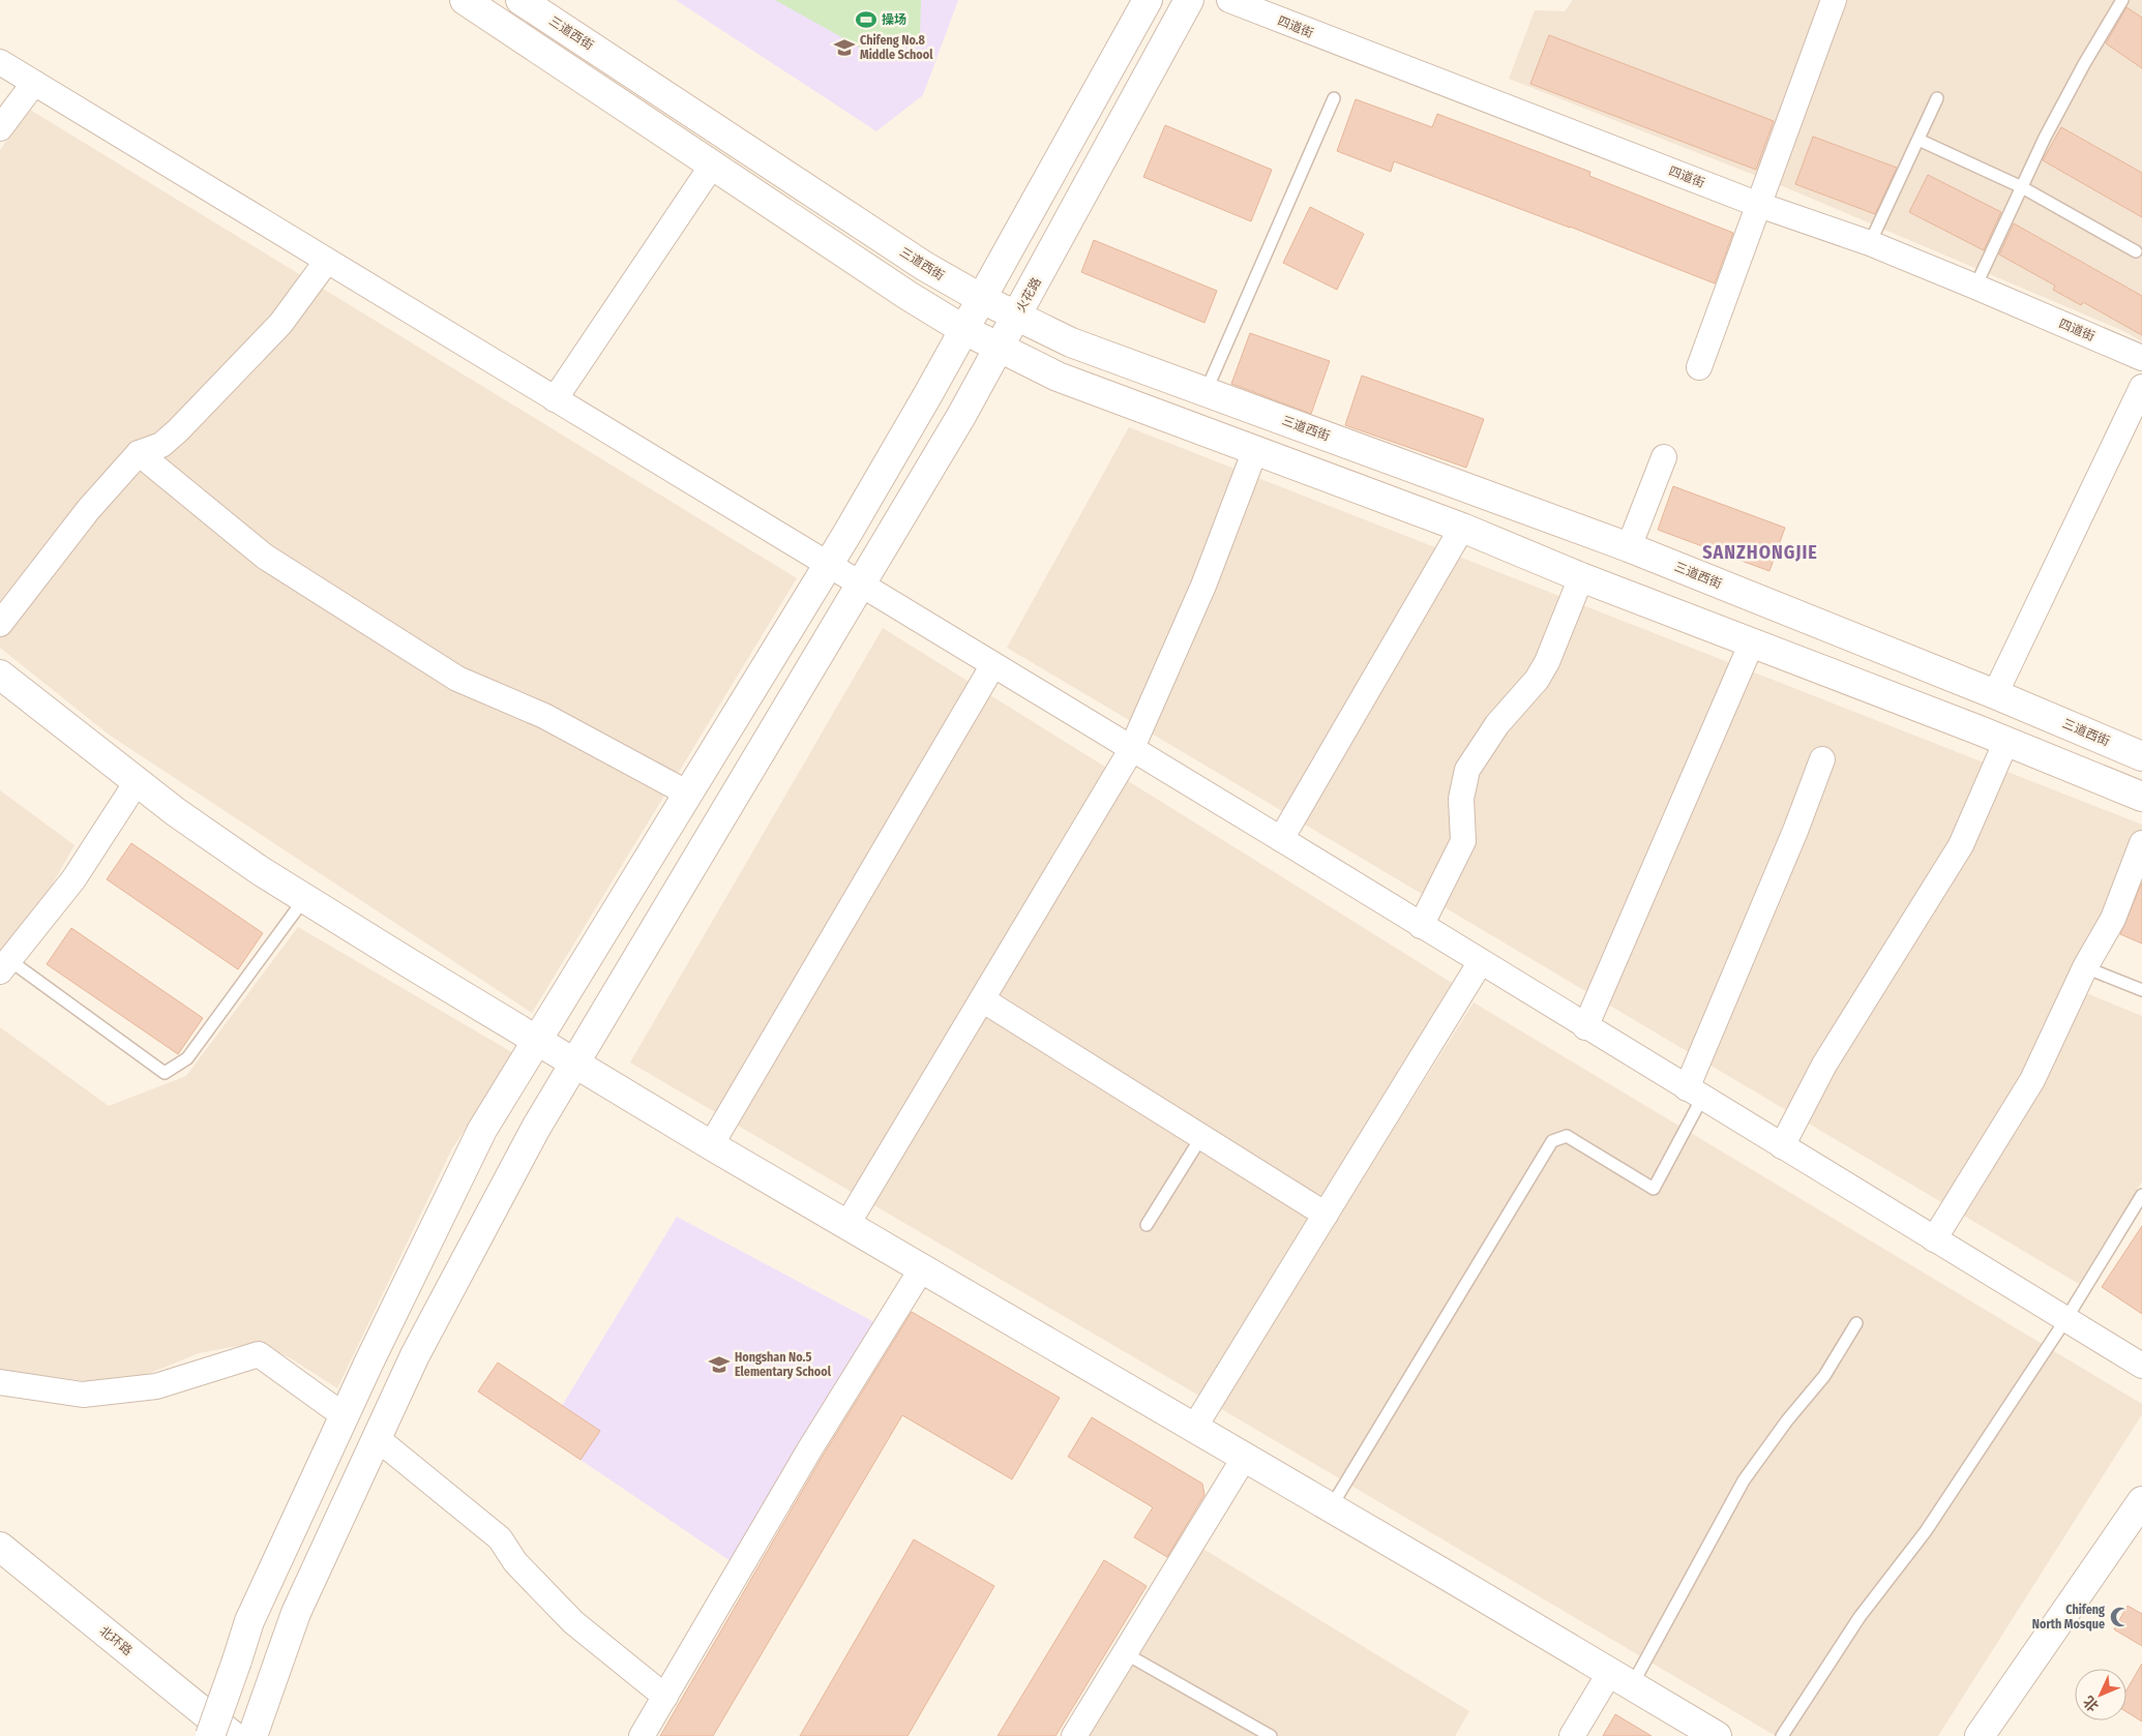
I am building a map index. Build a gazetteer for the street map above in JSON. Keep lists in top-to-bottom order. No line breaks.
{"streets":{"street":["四道街","三道西街","火花路","北环路"]},"crossings":[["三道西街","火花路"]],"districts":["SANZHONGJIE"],"places":{"sports":["操场"],"school or university":["Chifeng No.8 Middle School","Hongshan No.5 Elementary School"],"mosque":["Chifeng North Mosque"]},"north":"bottom left"}
